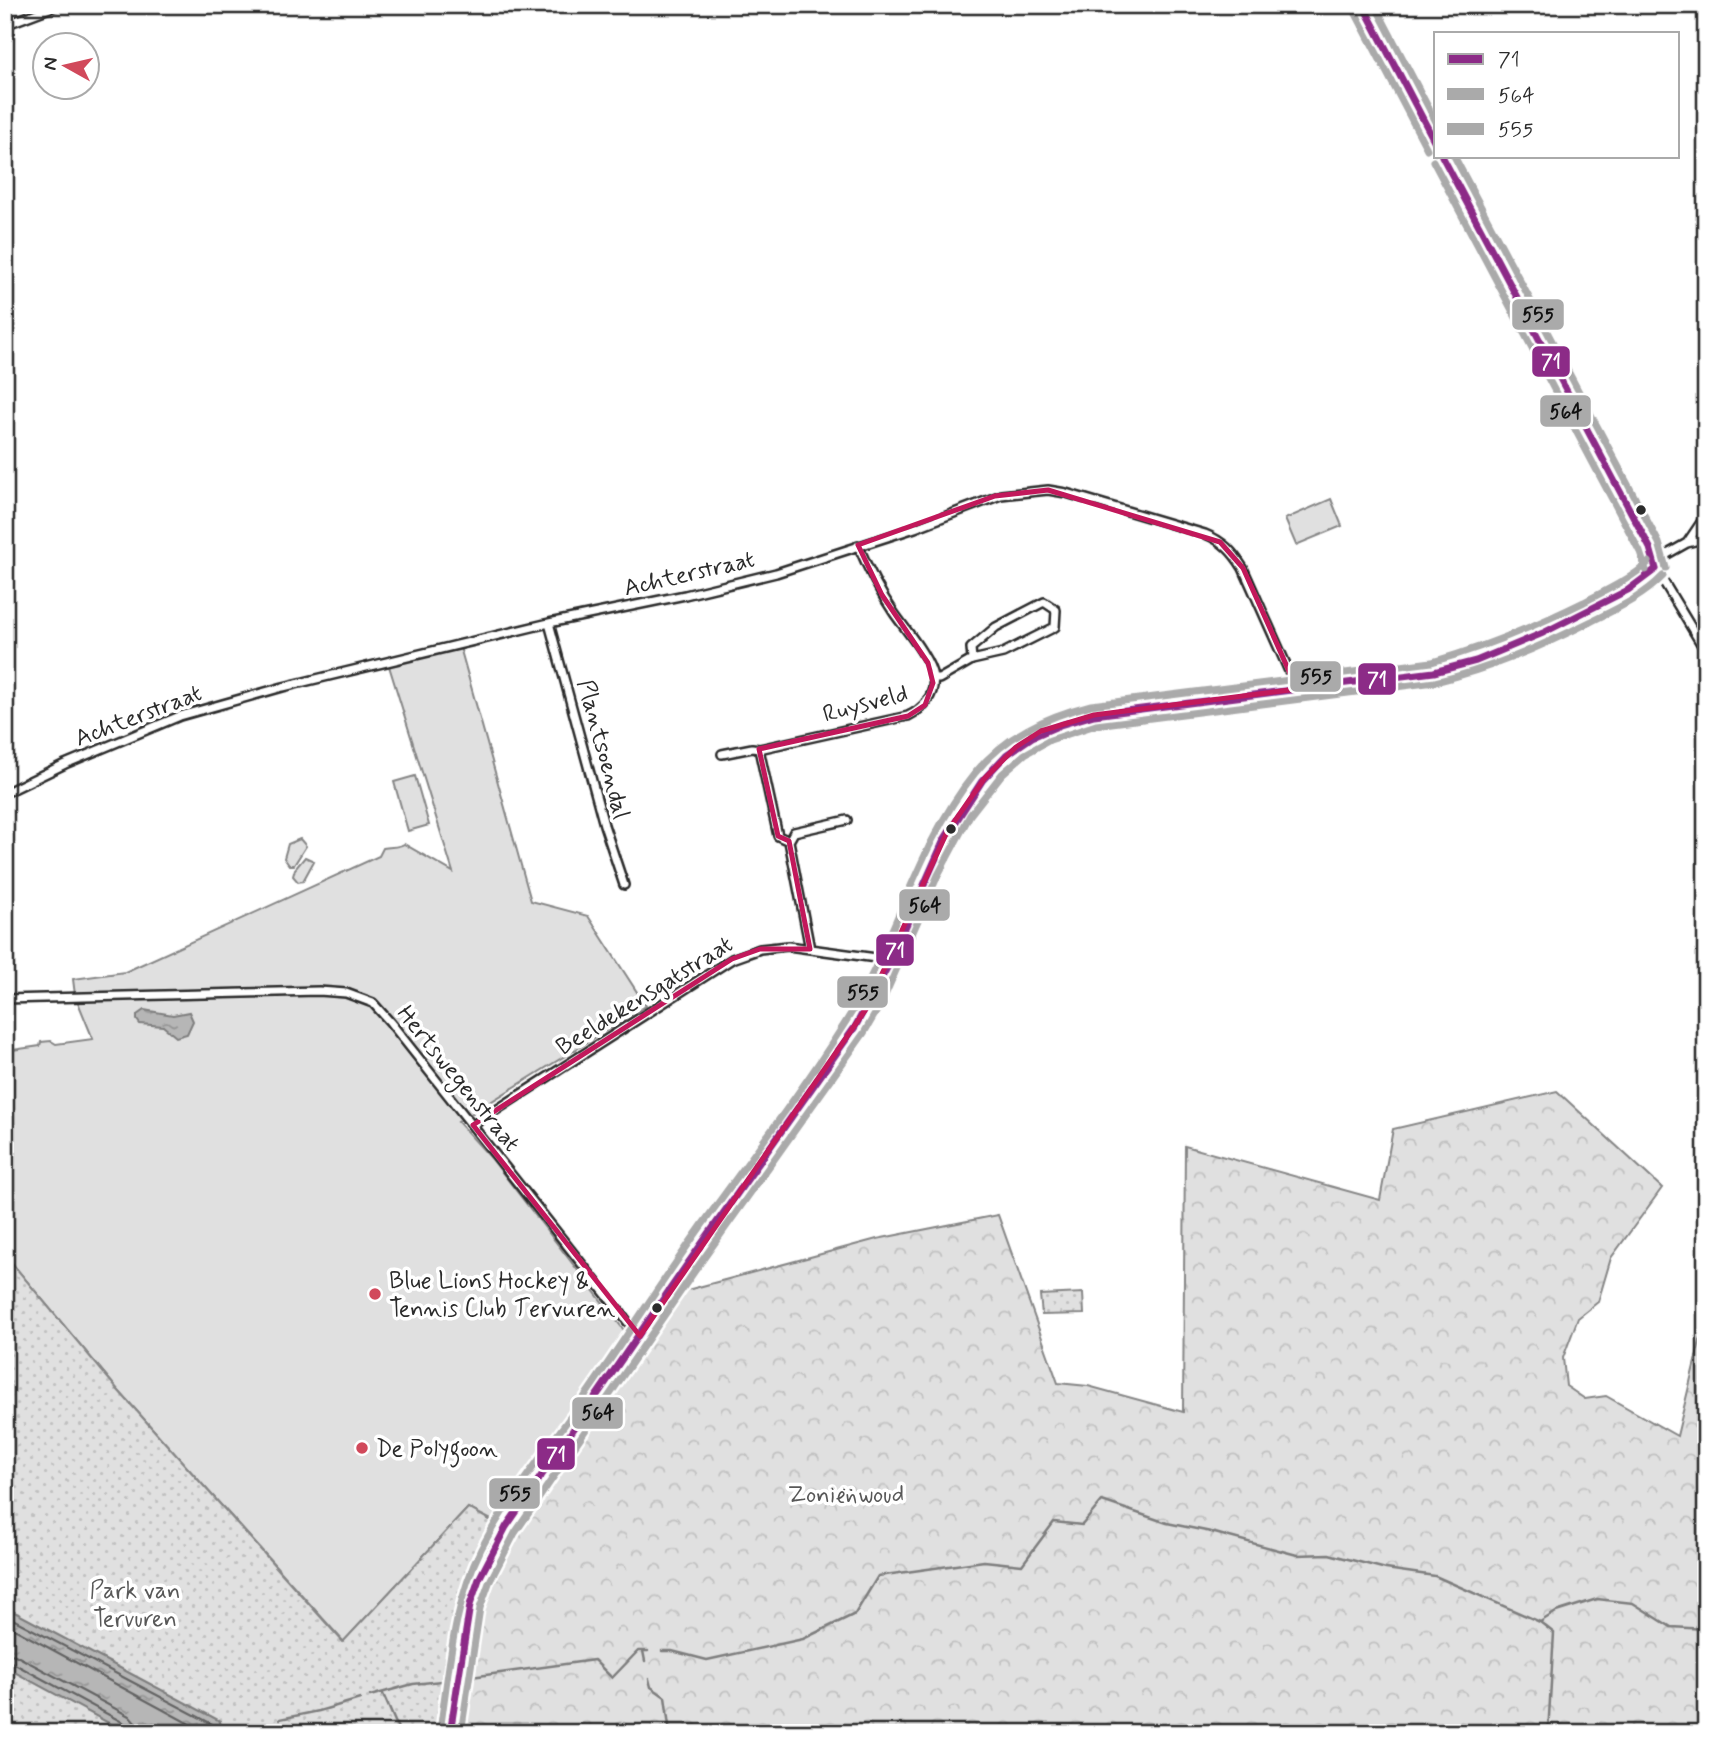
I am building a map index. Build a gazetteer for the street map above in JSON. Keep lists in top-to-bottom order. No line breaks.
{"streets":{"street":["Achterstraat","Ruysveld","Plantsoendal","Beeldekensgatstraat","Hertswegenstraat"]},"crossings":[["Achterstraat","Ruysveld"],["Achterstraat","Plantsoendal"],["Beeldekensgatstraat","Hertswegenstraat"]],"parks":["Zoniënwoud","Park van Tervuren"],"places":["Blue Lions Hockey & Tennis Club Tervuren","De Polygoon"],"lines":["transit line 71","transit line 555","transit line 564"],"legend":["71","564","555"],"north":"left"}
